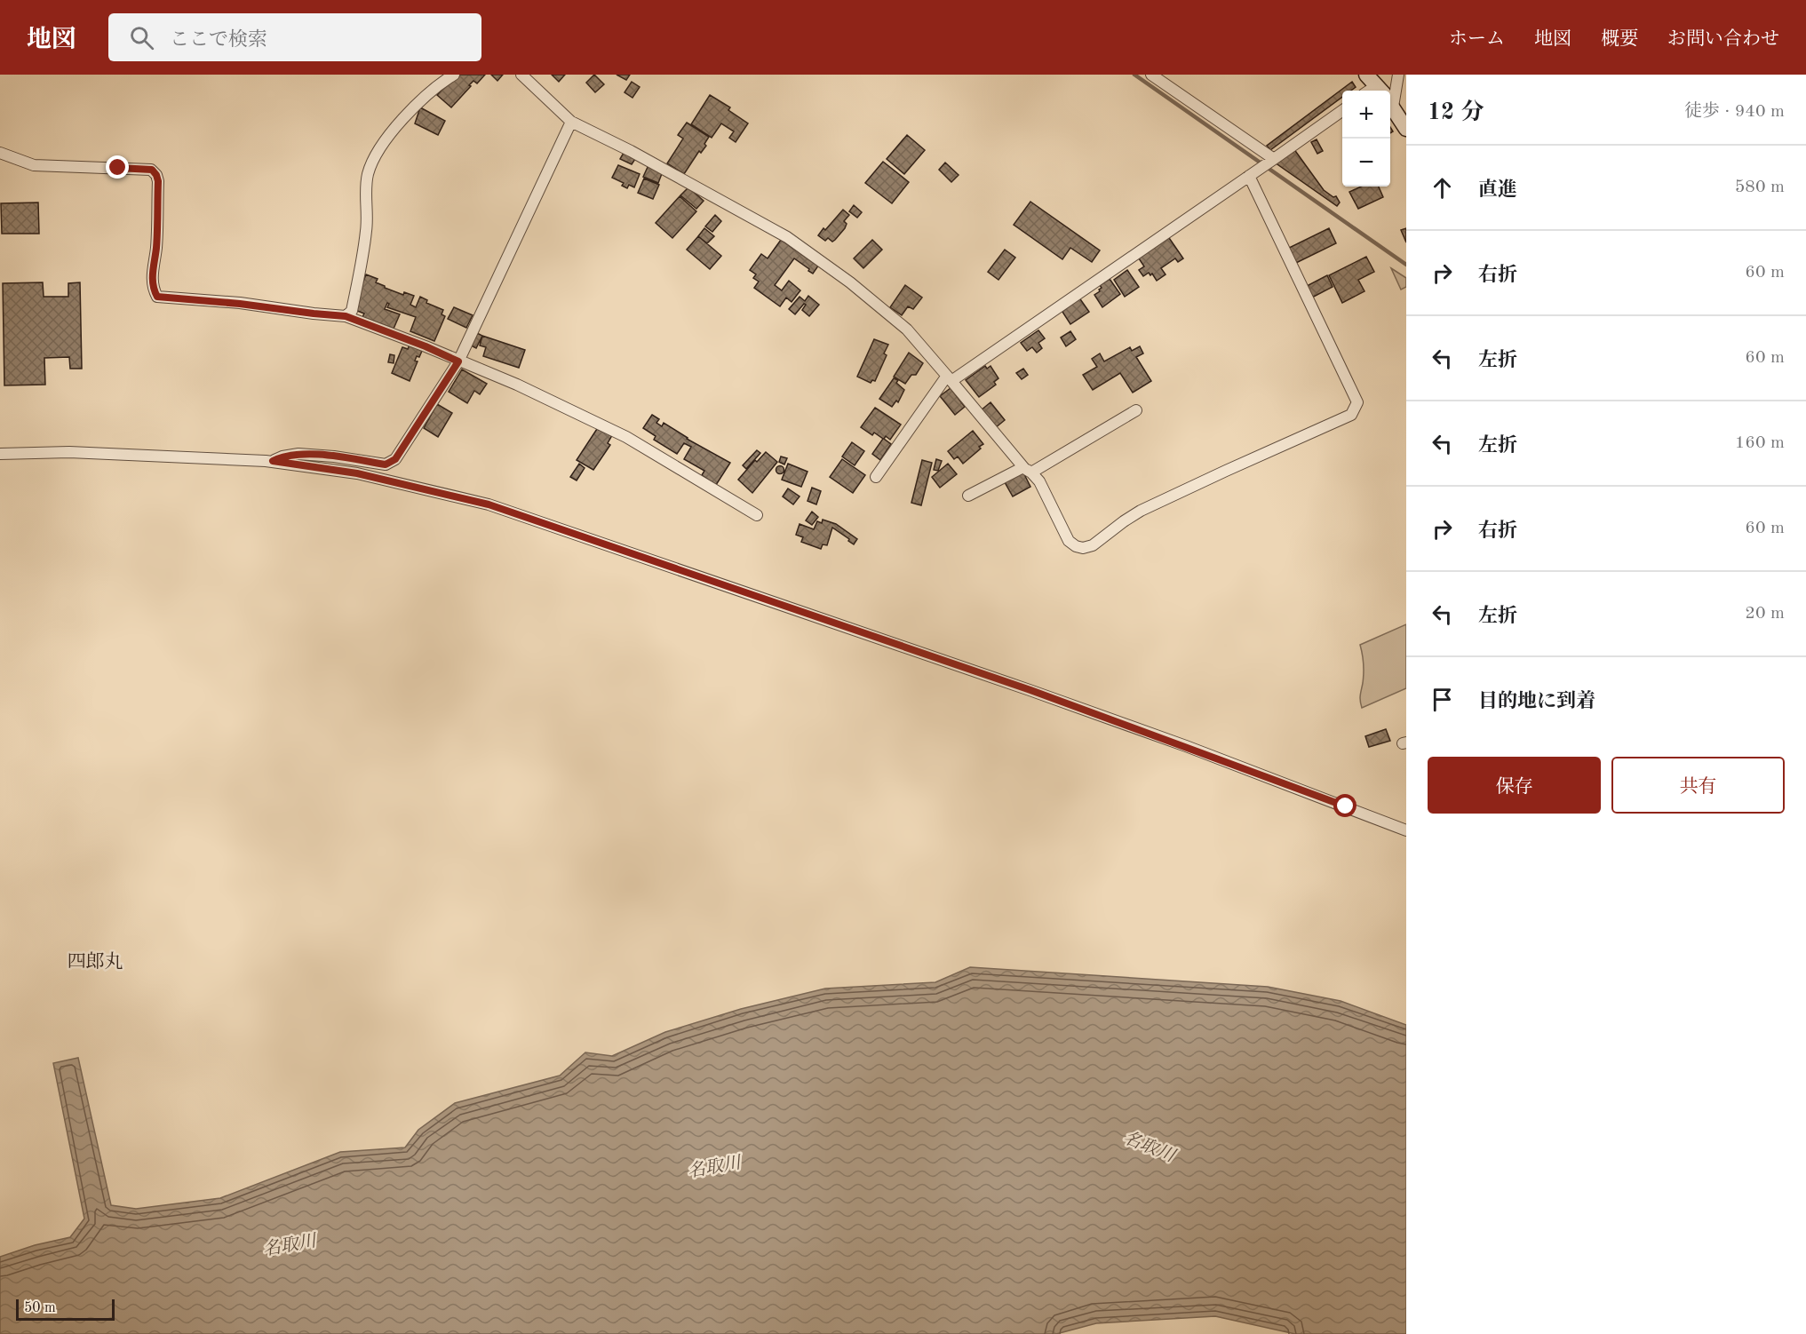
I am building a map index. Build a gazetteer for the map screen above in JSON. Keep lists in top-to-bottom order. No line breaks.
{"districts":["四郎丸"],"water":["名取川"],"scale_bar":"50 m","page":{"header":"地図","search":"ここで検索","nav":["ホーム","地図","概要","お問い合わせ"],"heading":["12 分","徒歩 · 940 m"],"map_buttons":["+","−"],"list":[["直進","580 m"],["右折","60 m"],["左折","60 m"],["左折","160 m"],["右折","60 m"],["左折","20 m"],"目的地に到着"],"buttons":["保存","共有"],"scale":"50 m"}}
